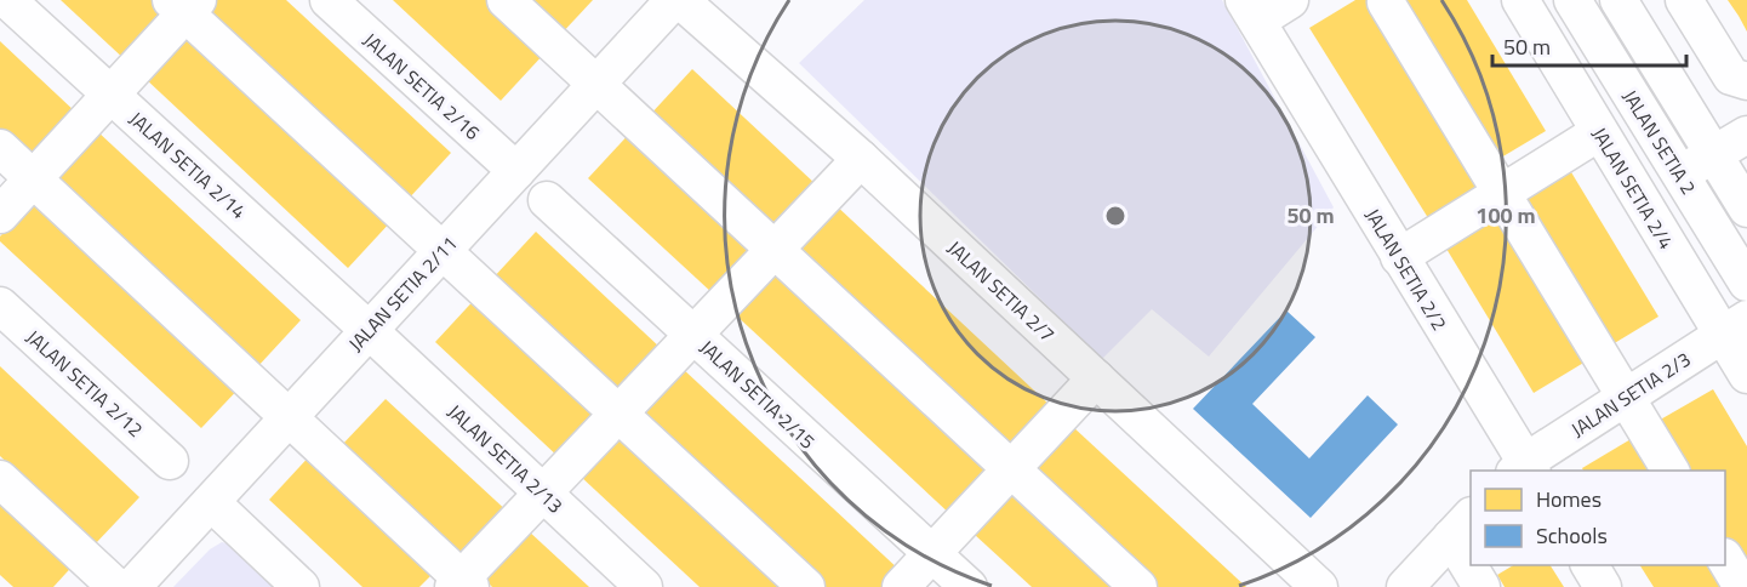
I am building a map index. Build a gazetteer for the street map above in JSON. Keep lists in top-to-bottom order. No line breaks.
{"streets":{"street":["JALAN SETIA 2/16","JALAN SETIA 2","JALAN SETIA 2/14","JALAN SETIA 2/4","JALAN SETIA 2/2","JALAN SETIA 2/7","JALAN SETIA 2/11","JALAN SETIA 2/12","JALAN SETIA 2/15","JALAN SETIA 2/3","JALAN SETIA 2/13"]},"crossings":[["JALAN SETIA 2/16","JALAN SETIA 2/11"],["JALAN SETIA 2/14","JALAN SETIA 2/11"],["JALAN SETIA 2/14","JALAN SETIA 2/13"],["JALAN SETIA 2/4","JALAN SETIA 2/3"],["JALAN SETIA 2/2","JALAN SETIA 2/3"],["JALAN SETIA 2/11","JALAN SETIA 2/13"]],"legend":["Homes","Schools"],"scale_bar":"50 m","rings":["50 m","100 m"]}
